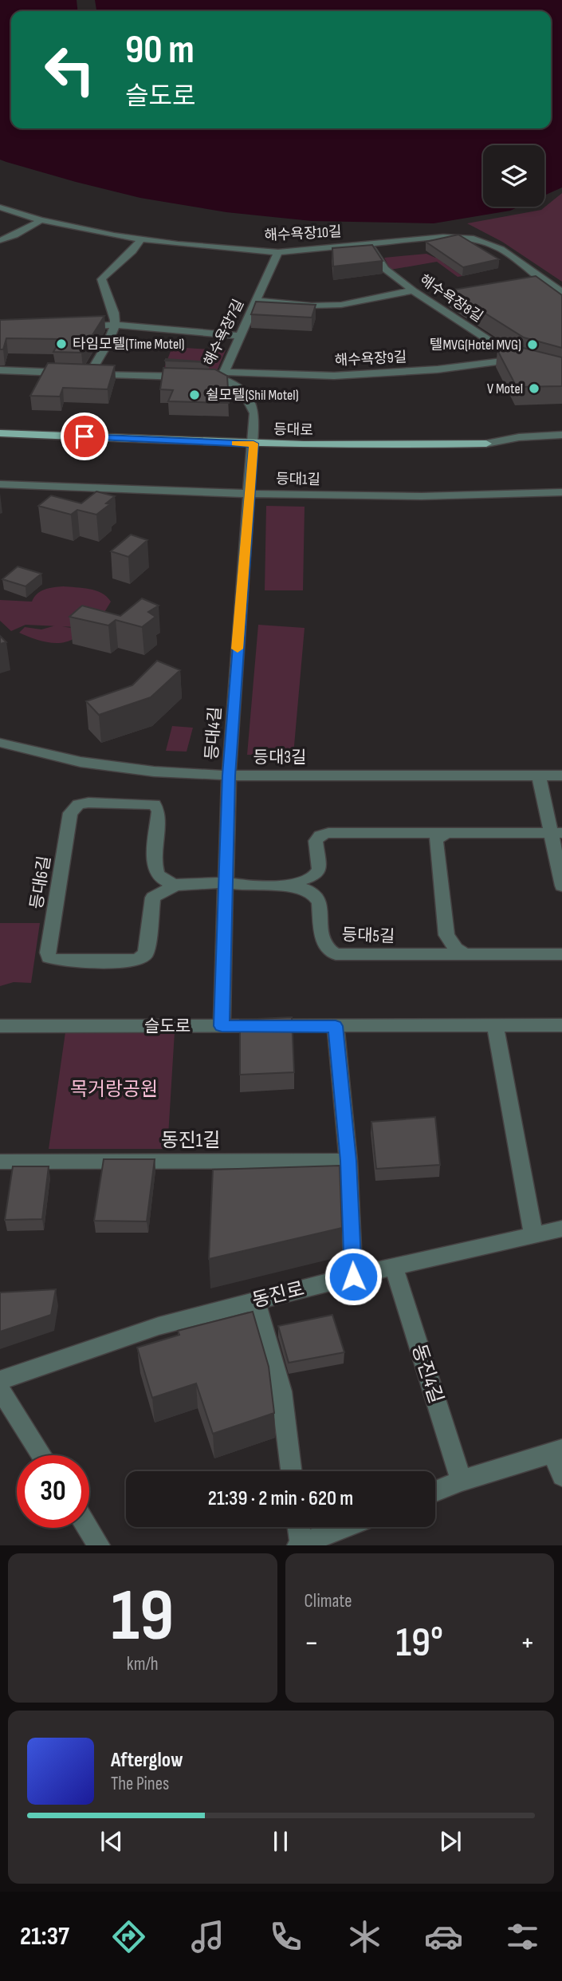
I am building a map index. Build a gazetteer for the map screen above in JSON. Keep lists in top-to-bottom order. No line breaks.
{"streets":{"main road":["등대로"],"street":["해수욕장10길","해수욕장8길","해수욕장7길","해수욕장9길","등대1길","등대4길","등대3길","등대6길","등대5길","슬도로","동진1길","동진로","동진4길"]},"crossings":[["해수욕장10길","해수욕장8길"],["해수욕장10길","해수욕장7길"],["해수욕장8길","해수욕장9길"],["해수욕장7길","해수욕장9길"],["해수욕장7길","등대로"],["해수욕장7길","등대4길"],["등대로","등대4길"],["등대1길","등대4길"],["등대4길","등대3길"],["등대4길","등대6길"],["등대4길","등대5길"],["등대4길","슬도로"],["등대6길","등대5길"],["동진로","동진4길"]],"parks":["목거랑공원"],"places":["타임모텔(Time Motel)","텔MVG(Hotel MVG)","V Motel","쉴모텔(Shil Motel)"],"page":{"turn":["90 m","슬도로"],"limit":"30","trip":"21:39 · 2 min · 620 m","tile":[["19","km/h"],"Climate"],"heat":["−","19°","+"],"song":["Afterglow","The Pines"],"tabs":"21:37"}}
